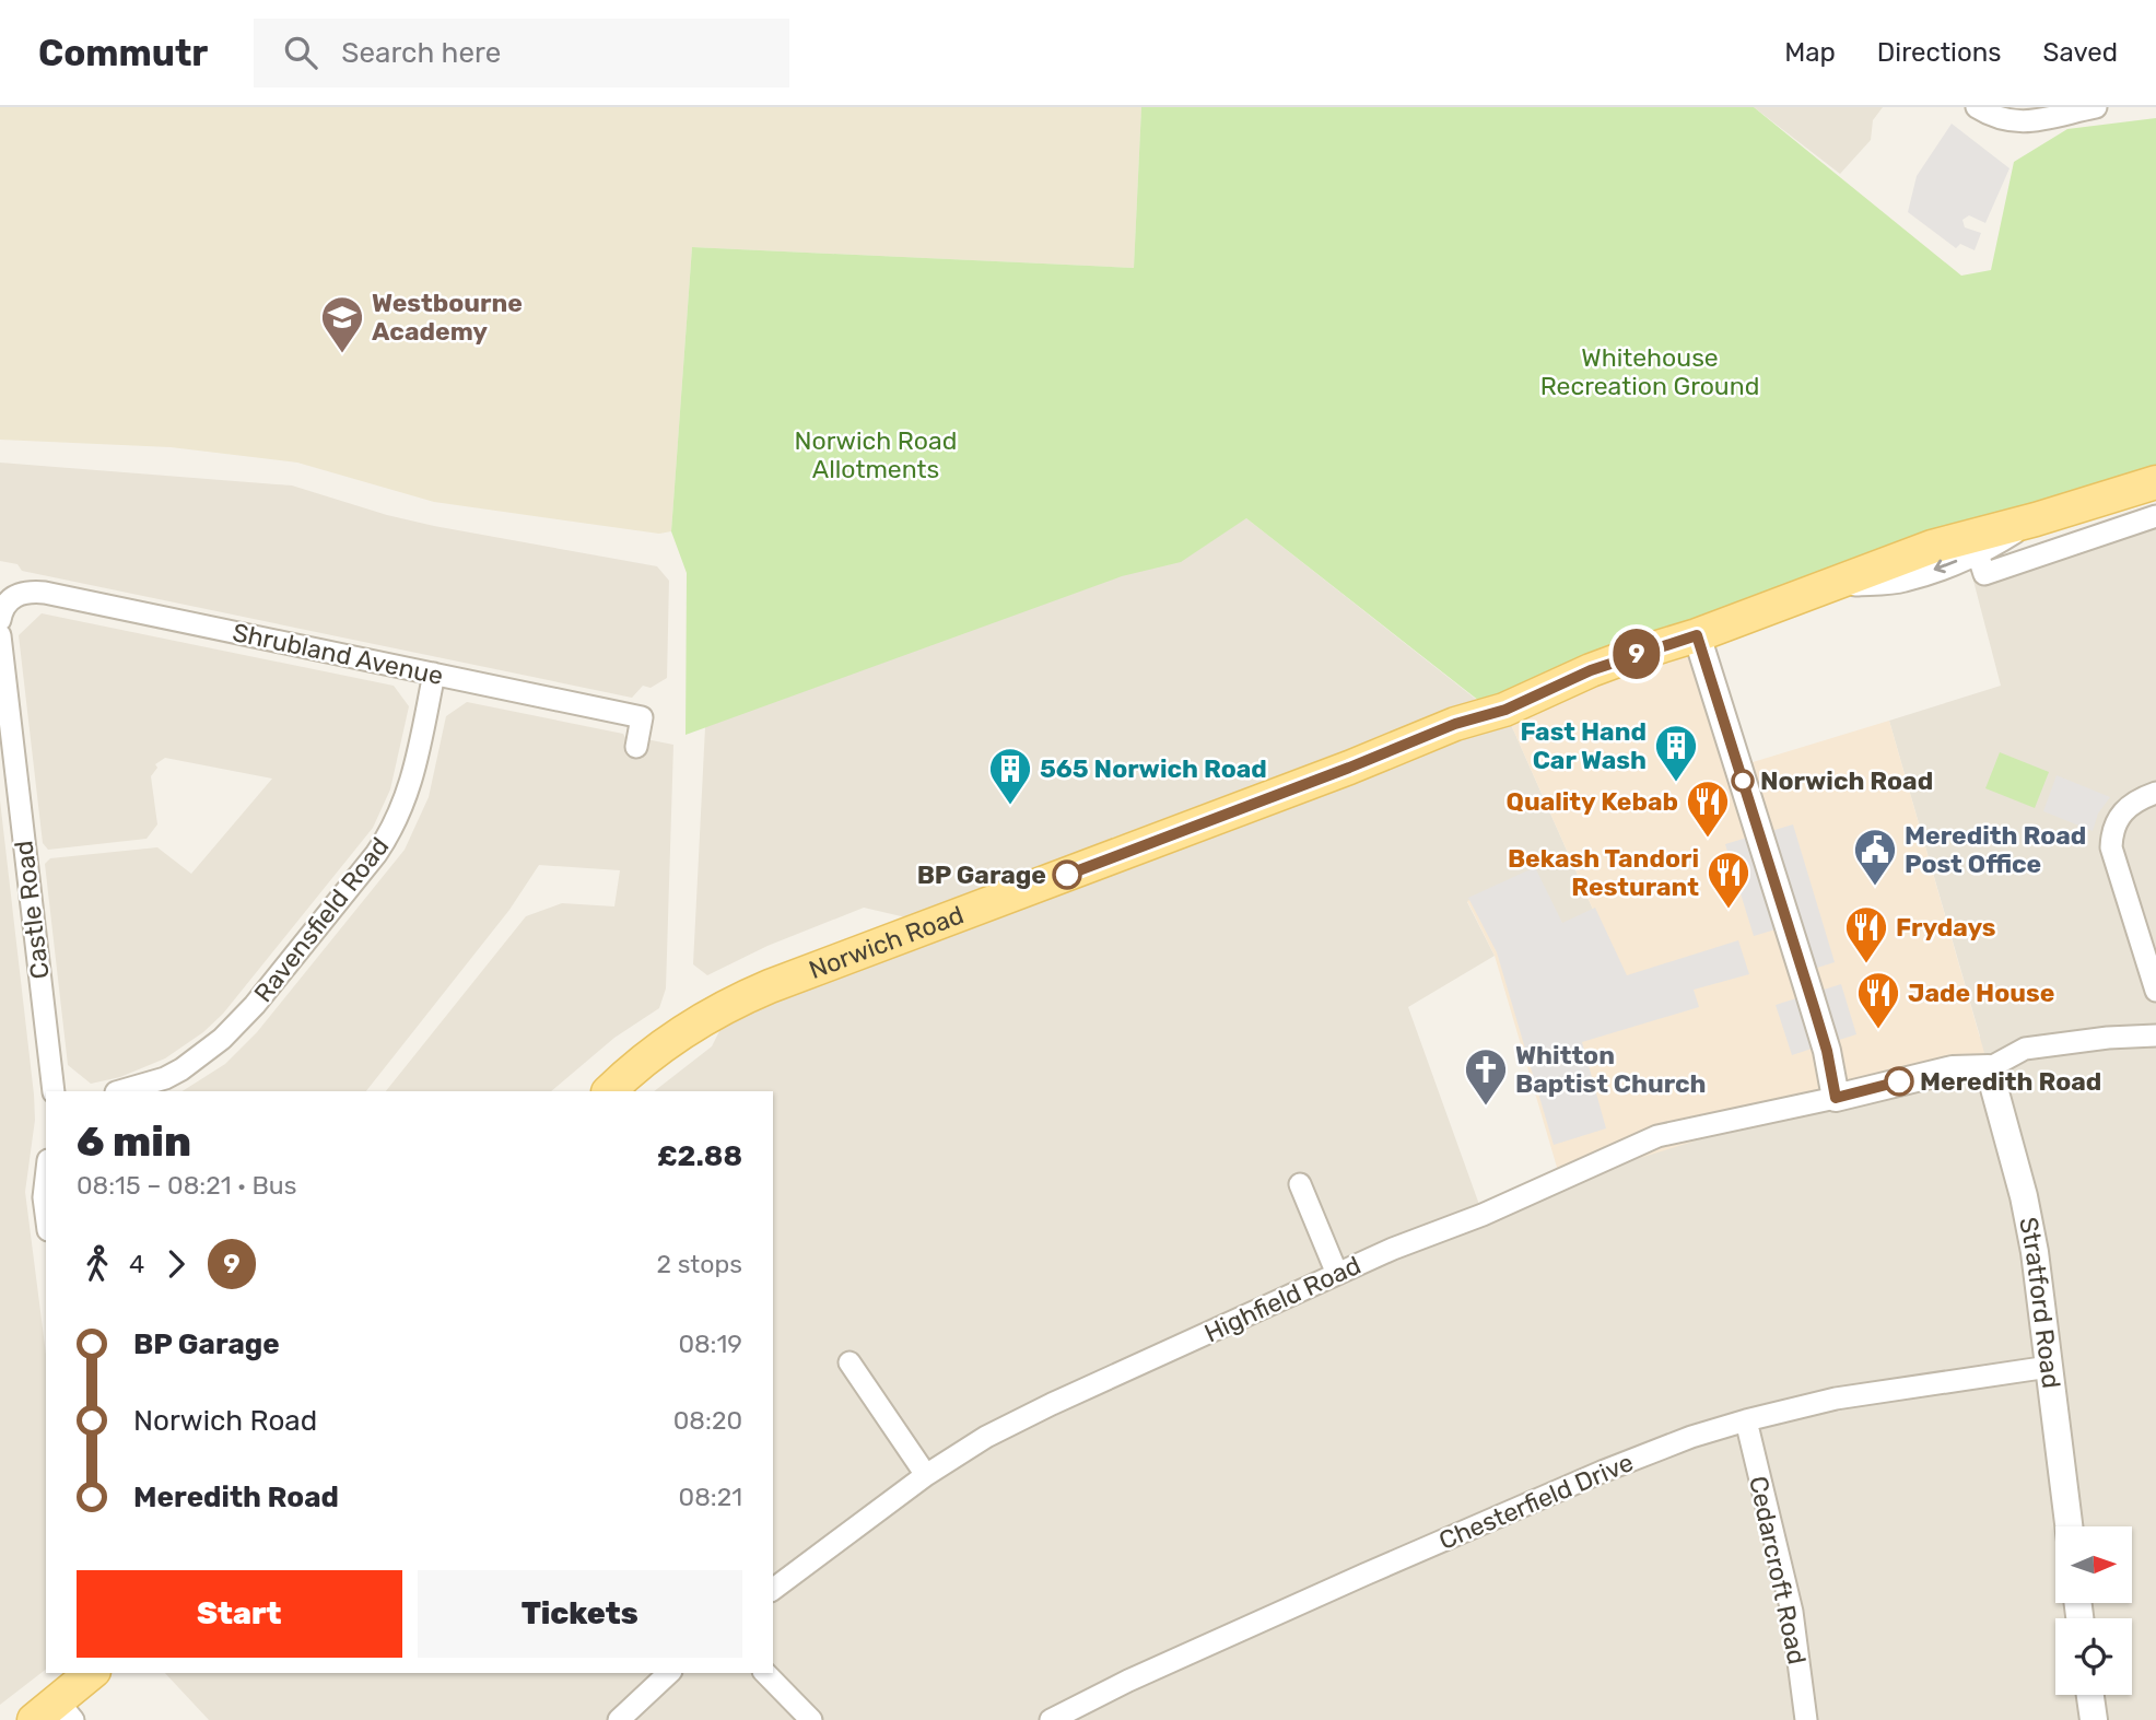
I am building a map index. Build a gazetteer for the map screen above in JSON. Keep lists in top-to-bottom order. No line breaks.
{"streets":{"main road":["Norwich Road"],"street":["Shrubland Avenue","Castle Road","Ravensfield Road","Highfield Road","Stratford Road","Chesterfield Drive","Cedarcroft Road"]},"crossings":[["Shrubland Avenue","Ravensfield Road"],["Stratford Road","Chesterfield Drive"],["Chesterfield Drive","Cedarcroft Road"]],"parks":["Whitehouse Recreation Ground","Norwich Road Allotments"],"places":{"school or university":["Westbourne Academy"],"other":["Norwich Road","BP Garage","Meredith Road"],"building":["Fast Hand Car Wash","565 Norwich Road"],"restaurant":["Quality Kebab","Bekash Tandori Resturant","Frydays","Jade House"],"public building":["Meredith Road Post Office"],"church":["Whitton Baptist Church"]},"lines":["bus line 9"],"north":"right","page":{"header":"Commutr","search":"Search here","nav":["Map","Directions","Saved"],"on_map":"9","heading":["6 min","08:15 – 08:21 · Bus","£2.88"],"legs":["4","9","2 stops"],"list":[{"name":"BP Garage","value":"08:19"},{"name":"Norwich Road","value":"08:20"},{"name":"Meredith Road","value":"08:21"}],"buttons":["Start","Tickets"]}}
